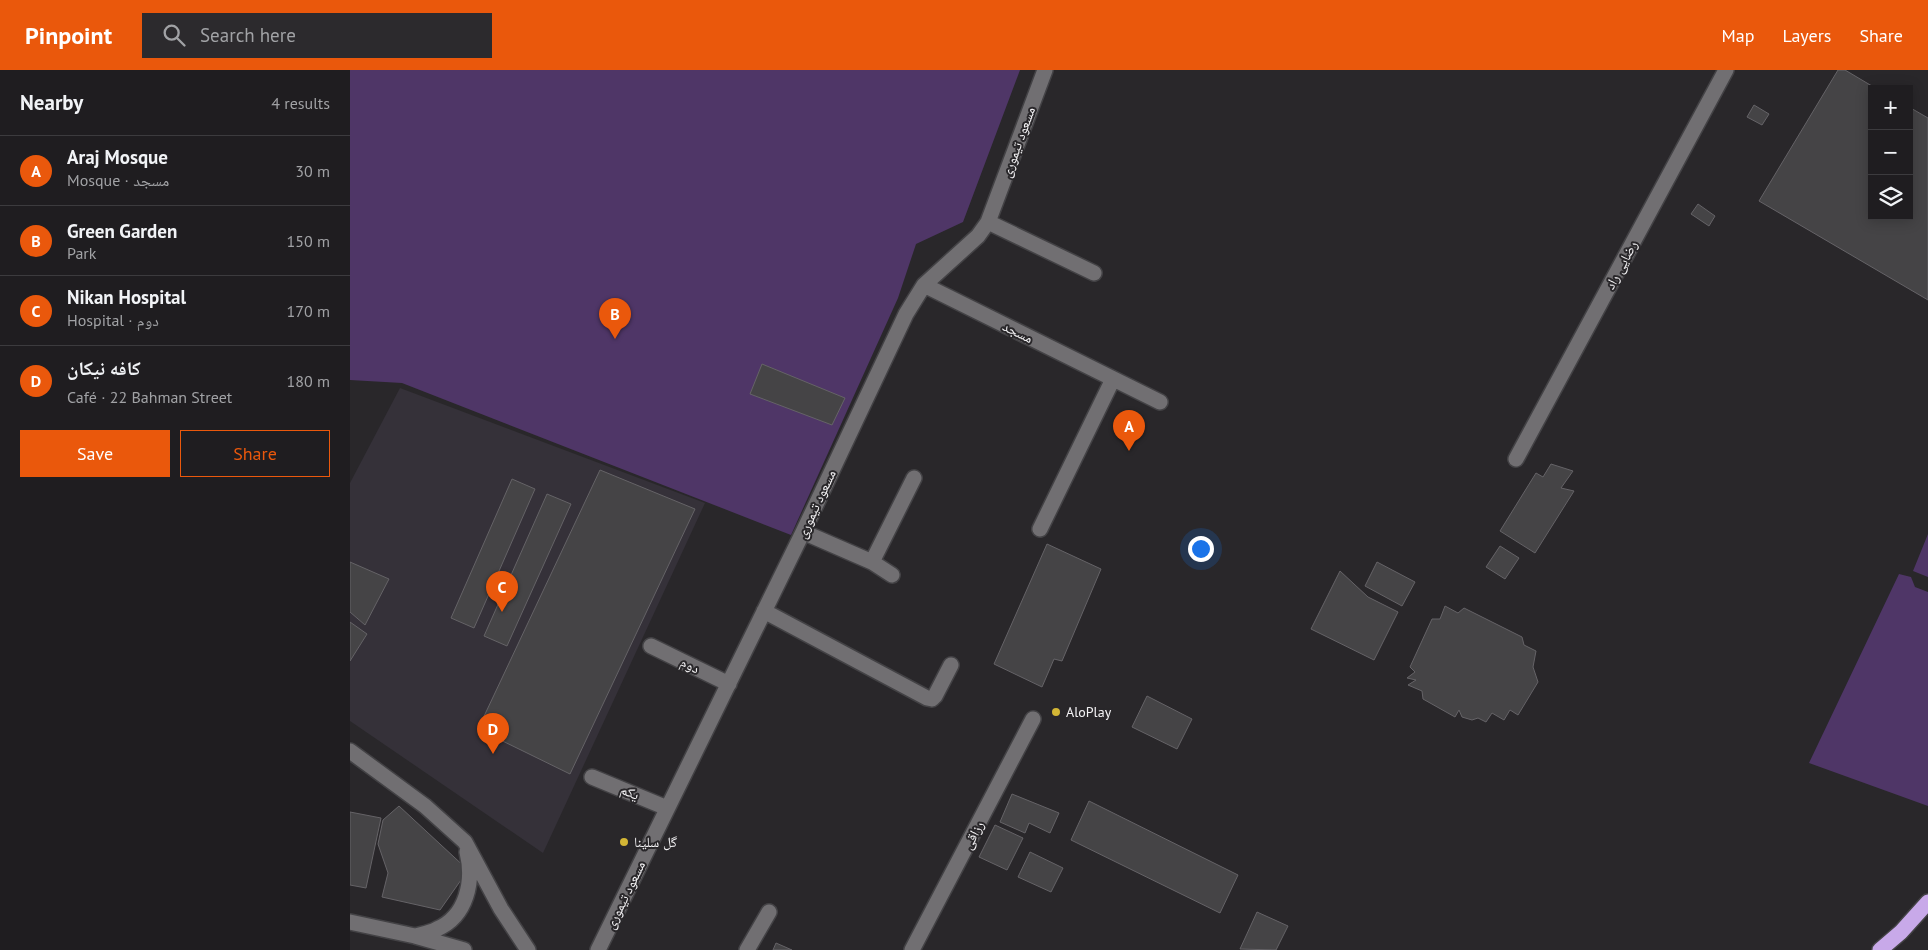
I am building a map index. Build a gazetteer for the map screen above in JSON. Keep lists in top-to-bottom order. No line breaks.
{"streets":{"street":["مسعود تیموری","رضایی راد","مسجد","دوم","یکم","رزاقی"]},"crossings":[["مسعود تیموری","مسجد"],["مسعود تیموری","دوم"],["مسعود تیموری","یکم"]],"places":["AloPlay","گل سلینا"],"page":{"header":"Pinpoint","search":"Search here","nav":["Map","Layers","Share"],"heading":["Nearby","4 results"],"map_buttons":["+","−"],"list":[{"mark":"A","name":"Araj Mosque","note":"Mosque · مسجد","value":"30 m"},{"mark":"B","name":"Green Garden","note":"Park","value":"150 m"},{"mark":"C","name":"Nikan Hospital","note":"Hospital · دوم","value":"170 m"},{"mark":"D","name":"کافه نیکان","note":"Café · 22 Bahman Street","value":"180 m"}],"pins":["B","A","C","D"],"buttons":["Save","Share"]}}
